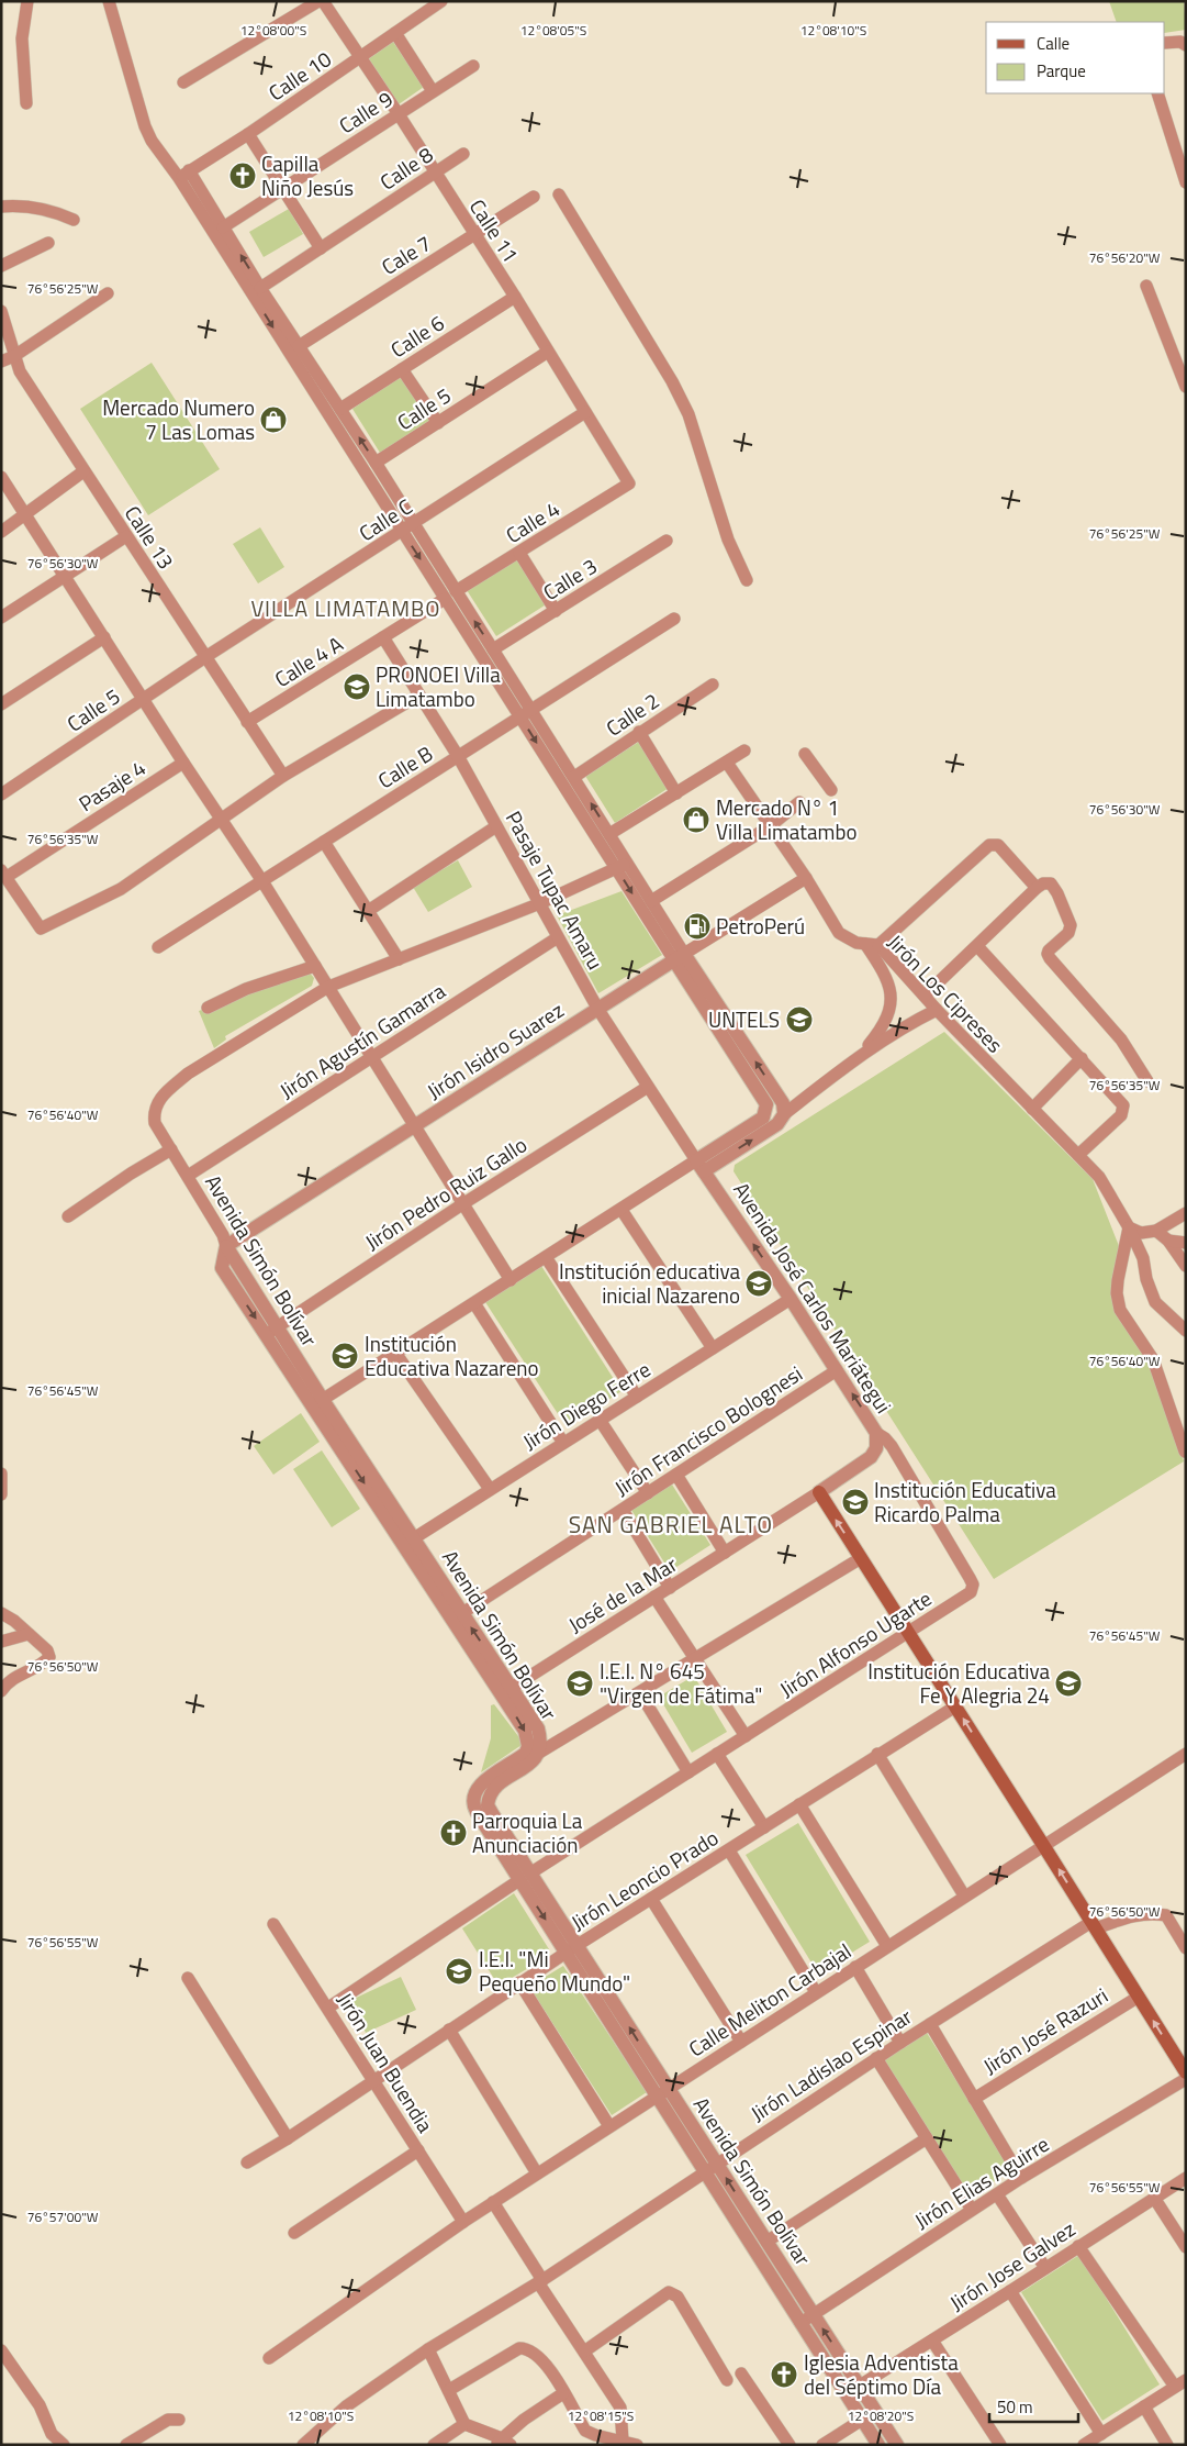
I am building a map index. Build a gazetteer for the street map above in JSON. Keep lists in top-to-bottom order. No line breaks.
{"streets":{"street":["Calle 10","Calle 9","Calle 8","Calle 11","Cale 7","Calle 6","Calle 5","Calle C","Calle 4","Calle 13","Calle 3","Calle 4 A","Calle 2","Calle B","Pasaje 4","Pasaje Tupac Amaru","Jirón Los Cipreses","Jirón Agustín Gamarra","Jirón Isidro Suarez","Jirón Pedro Ruiz Gallo","Avenida Simón Bolívar","Avenida José Carlos Mariátegui","Jirón Diego Ferre","Jirón Francisco Bolognesi","José de la Mar","Jirón Alfonso Ugarte","Jirón Leoncio Prado","Calle Meliton Carbajal","Jirón José Razuri","Jirón Juan Buendia","Jirón Ladislao Espinar","Jirón Elias Aguirre","Jirón Jose Galvez"]},"crossings":[["Calle 10","Calle 11"],["Calle 9","Calle 11"],["Calle 8","Calle 11"],["Calle 11","Cale 7"],["Calle 11","Calle 6"],["Calle 11","Calle 5"],["Calle 11","Calle C"],["Calle 11","Calle 4"],["Calle 5","Calle C"],["Calle 5","Calle 13"],["Calle C","Calle 13"],["Calle 4","Calle 4 A"],["Calle 13","Calle 4 A"],["Calle 4 A","Pasaje Tupac Amaru"],["Calle B","Pasaje Tupac Amaru"],["Pasaje Tupac Amaru","Jirón Agustín Gamarra"],["Pasaje Tupac Amaru","Jirón Isidro Suarez"],["Pasaje Tupac Amaru","Jirón Pedro Ruiz Gallo"],["Pasaje Tupac Amaru","Avenida José Carlos Mariátegui"],["Jirón Los Cipreses","Jirón Isidro Suarez"],["Jirón Agustín Gamarra","Avenida Simón Bolívar"],["Jirón Isidro Suarez","Avenida Simón Bolívar"],["Jirón Pedro Ruiz Gallo","Avenida Simón Bolívar"],["Avenida Simón Bolívar","Jirón Diego Ferre"],["Avenida Simón Bolívar","Jirón Francisco Bolognesi"],["Avenida Simón Bolívar","José de la Mar"],["Avenida Simón Bolívar","Jirón Alfonso Ugarte"],["Avenida Simón Bolívar","Jirón Leoncio Prado"],["Avenida Simón Bolívar","Calle Meliton Carbajal"],["Avenida Simón Bolívar","Jirón Ladislao Espinar"],["Avenida Simón Bolívar","Jirón Elias Aguirre"],["Avenida Simón Bolívar","Jirón Jose Galvez"],["Avenida José Carlos Mariátegui","Jirón Diego Ferre"],["Avenida José Carlos Mariátegui","Jirón Francisco Bolognesi"],["Avenida José Carlos Mariátegui","José de la Mar"],["Avenida José Carlos Mariátegui","Jirón Alfonso Ugarte"],["Jirón Alfonso Ugarte","Jirón Juan Buendia"],["Jirón Leoncio Prado","Jirón Juan Buendia"],["Calle Meliton Carbajal","Jirón Juan Buendia"]],"districts":["VILLA LIMATAMBO","SAN GABRIEL ALTO"],"places":{"church":["Capilla Niño Jesús","Parroquia La Anunciación","Iglesia Adventista del Séptimo Día"],"shop":["Mercado Numero 7 Las Lomas","Mercado N° 1 Villa Limatambo"],"school or university":["PRONOEI Villa Limatambo","UNTELS","Institución educativa inicial Nazareno","Institución Educativa Nazareno","Institución Educativa Ricardo Palma","I.E.I. N° 645 \"Virgen de Fátima\"","Institución Educativa Fe Y Alegria 24","I.E.I. \"Mi Pequeño Mundo\""],"fuel station":["PetroPerú"]},"legend":["Calle","Parque"],"scale_bar":"50 m","coordinates":["12°08'00\"S","12°08'05\"S","12°08'10\"S","76°56'20\"W","76°56'25\"W","76°56'30\"W","76°56'35\"W","76°56'40\"W","76°56'45\"W","76°56'50\"W","76°56'55\"W","76°57'00\"W","12°08'15\"S","12°08'20\"S"]}
